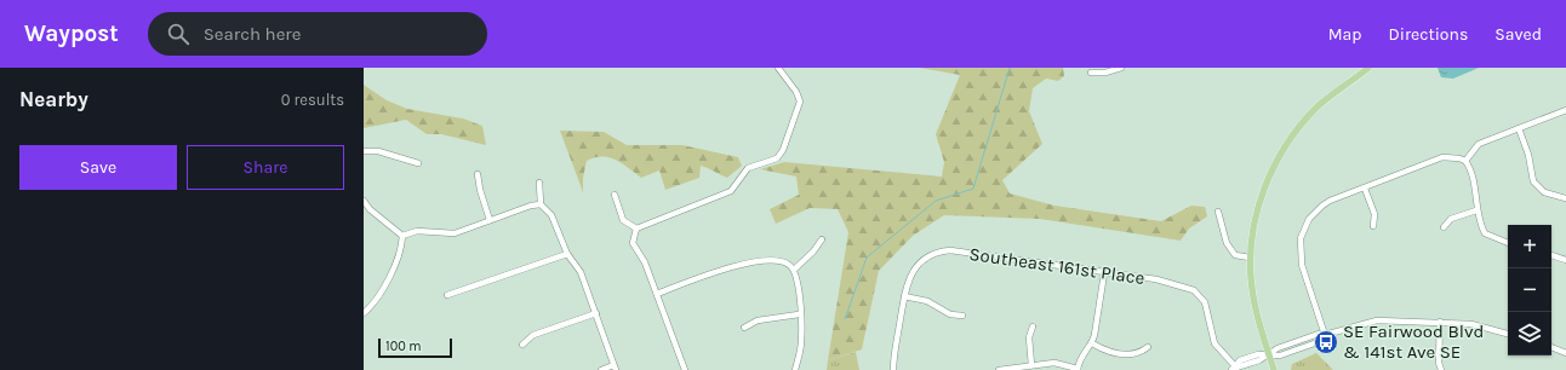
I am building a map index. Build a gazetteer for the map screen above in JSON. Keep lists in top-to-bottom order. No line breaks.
{"streets":{"street":["Southeast 161st Place"]},"places":{"bus stop":["SE Fairwood Blvd & 141st Ave SE"]},"scale_bar":"100 m","page":{"header":"Waypost","search":"Search here","nav":["Map","Directions","Saved"],"heading":["Nearby","0 results"],"buttons":["Save","Share"],"map_buttons":["+","−"],"scale":"100 m"}}
